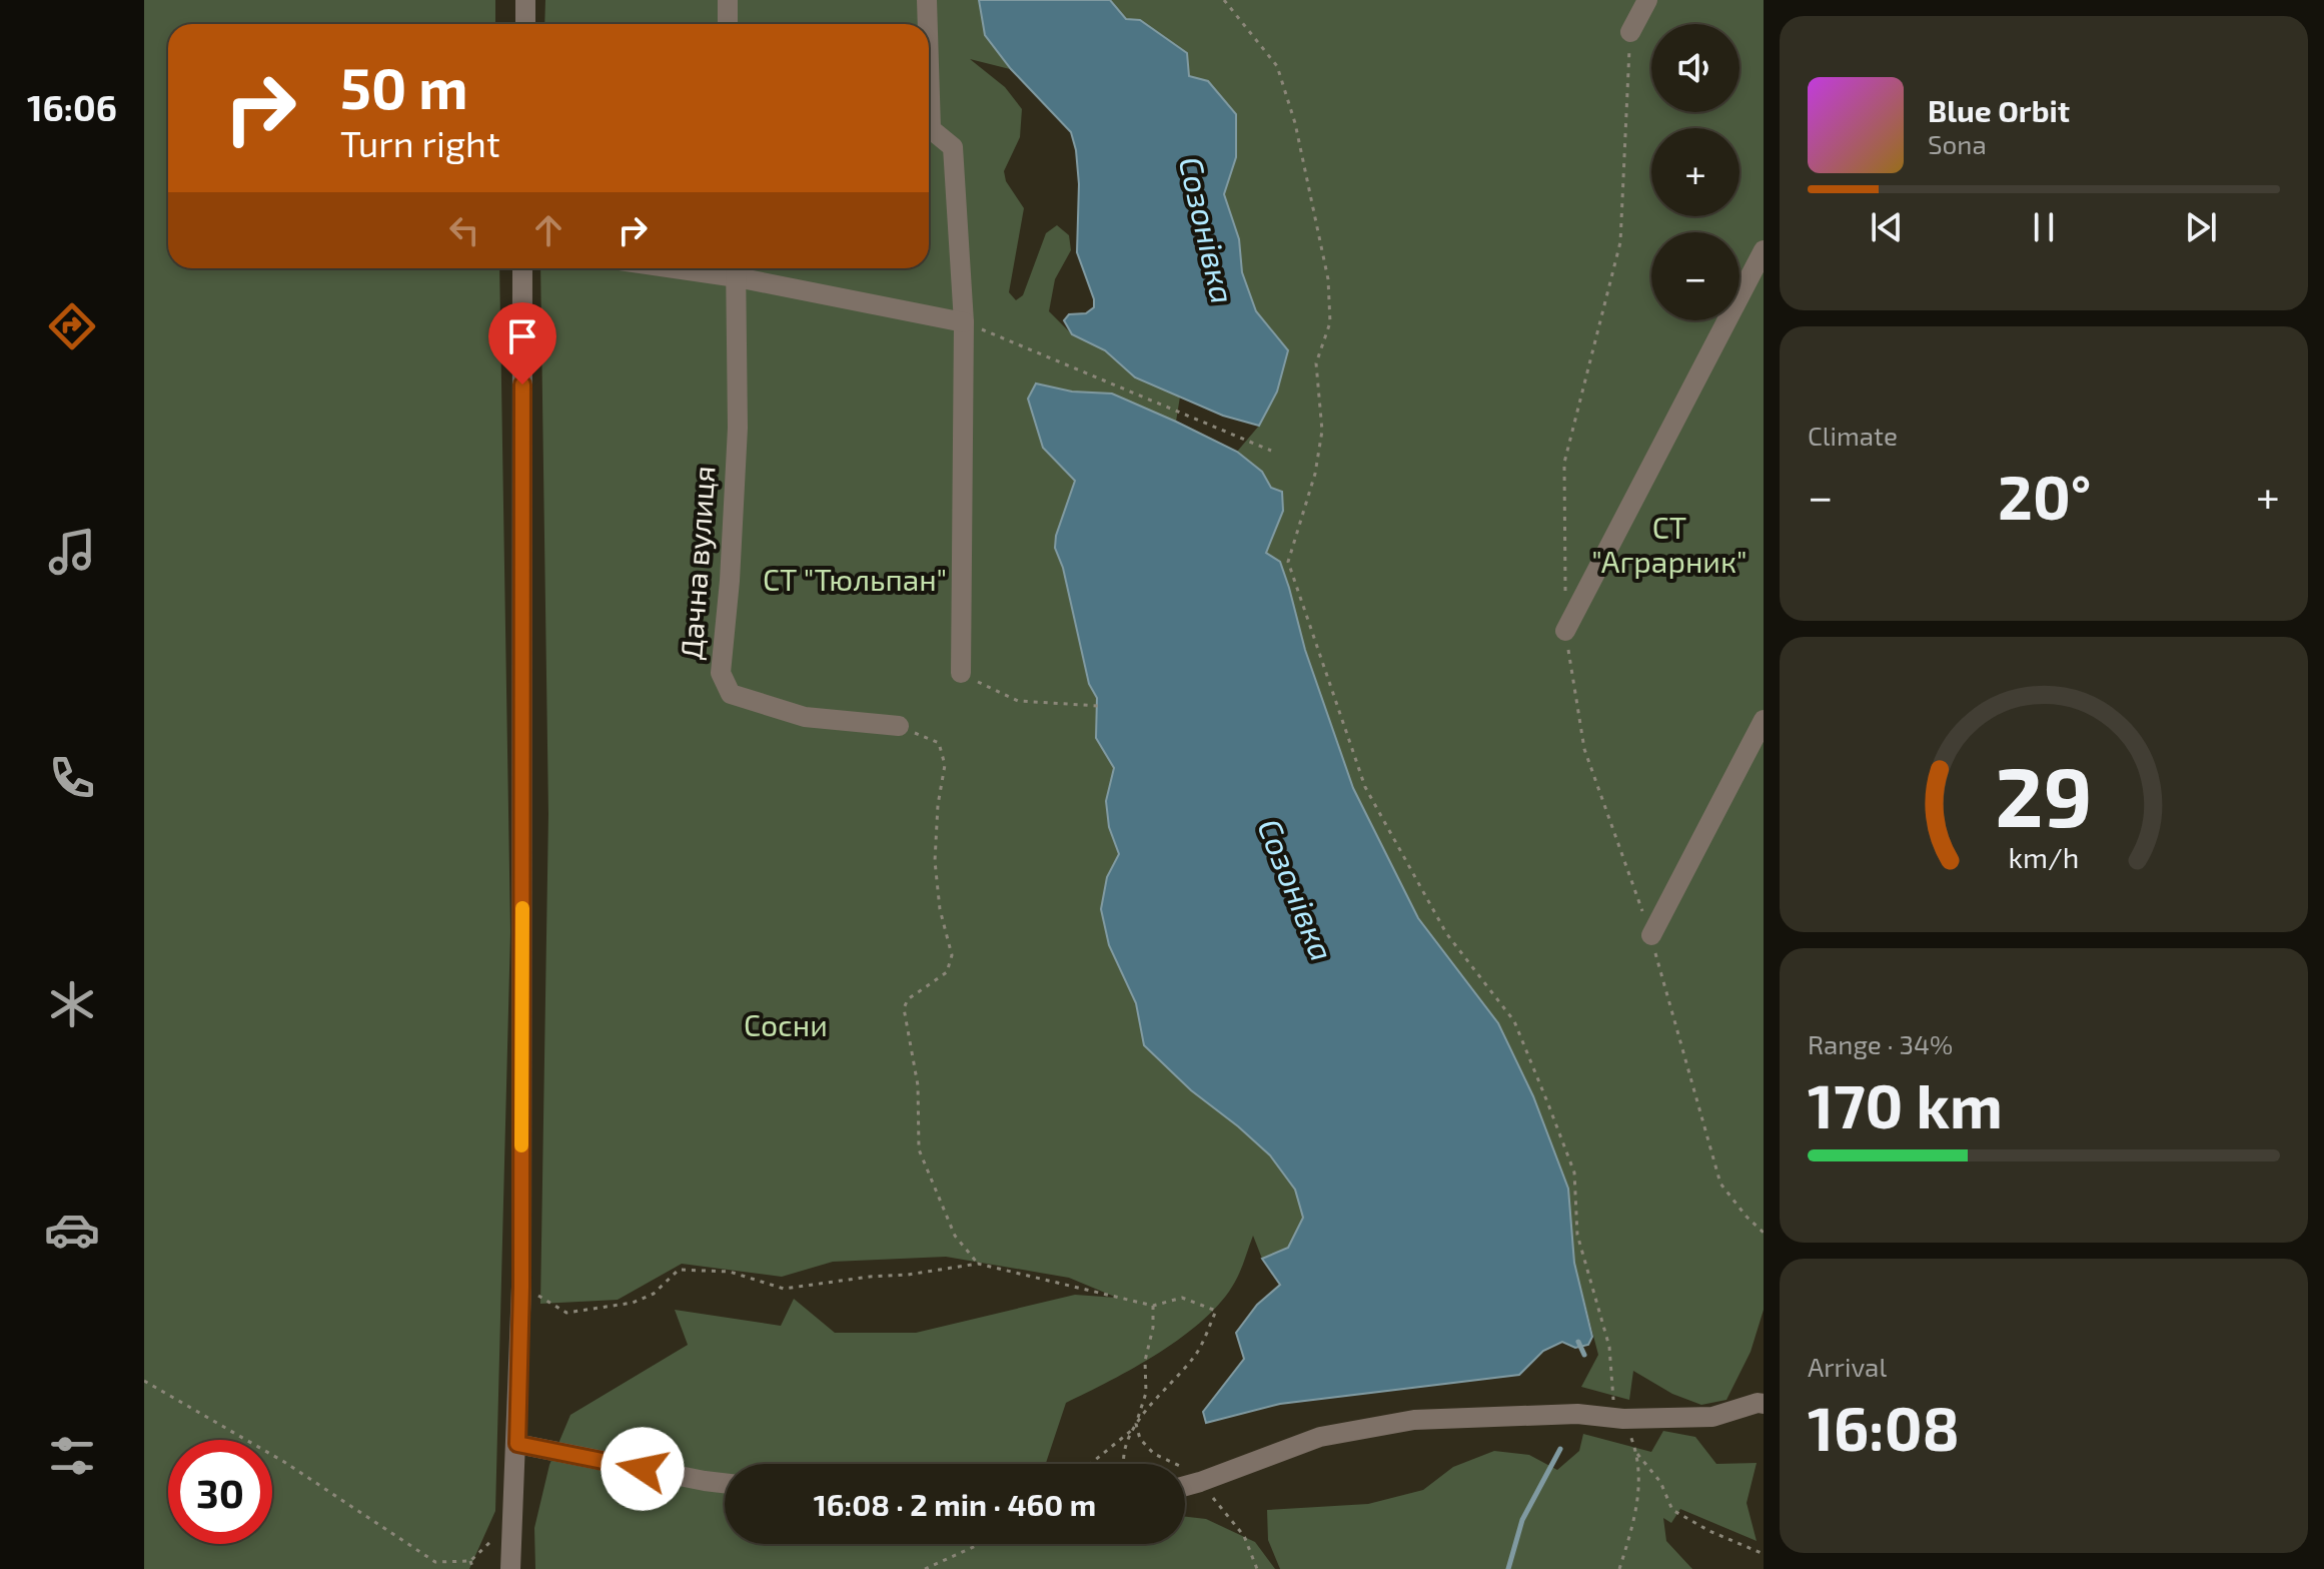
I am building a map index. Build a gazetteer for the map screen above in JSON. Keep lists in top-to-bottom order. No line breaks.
{"streets":{"street":["Дачна вулиця"]},"water":["Созонівка"],"parks":["СТ \"Аграрник\"","СТ \"Тюльпан\"","Сосни"],"page":{"tabs":"16:06","map_buttons":["+","−"],"turn":["50 m","Turn right"],"song":["Blue Orbit","Sona"],"tile":["Climate",["Range · 34%","170 km"],["Arrival","16:08"]],"heat":["−","20°","+"],"limit":"30","trip":"16:08 · 2 min · 460 m","gauge":["29","km/h"]}}
